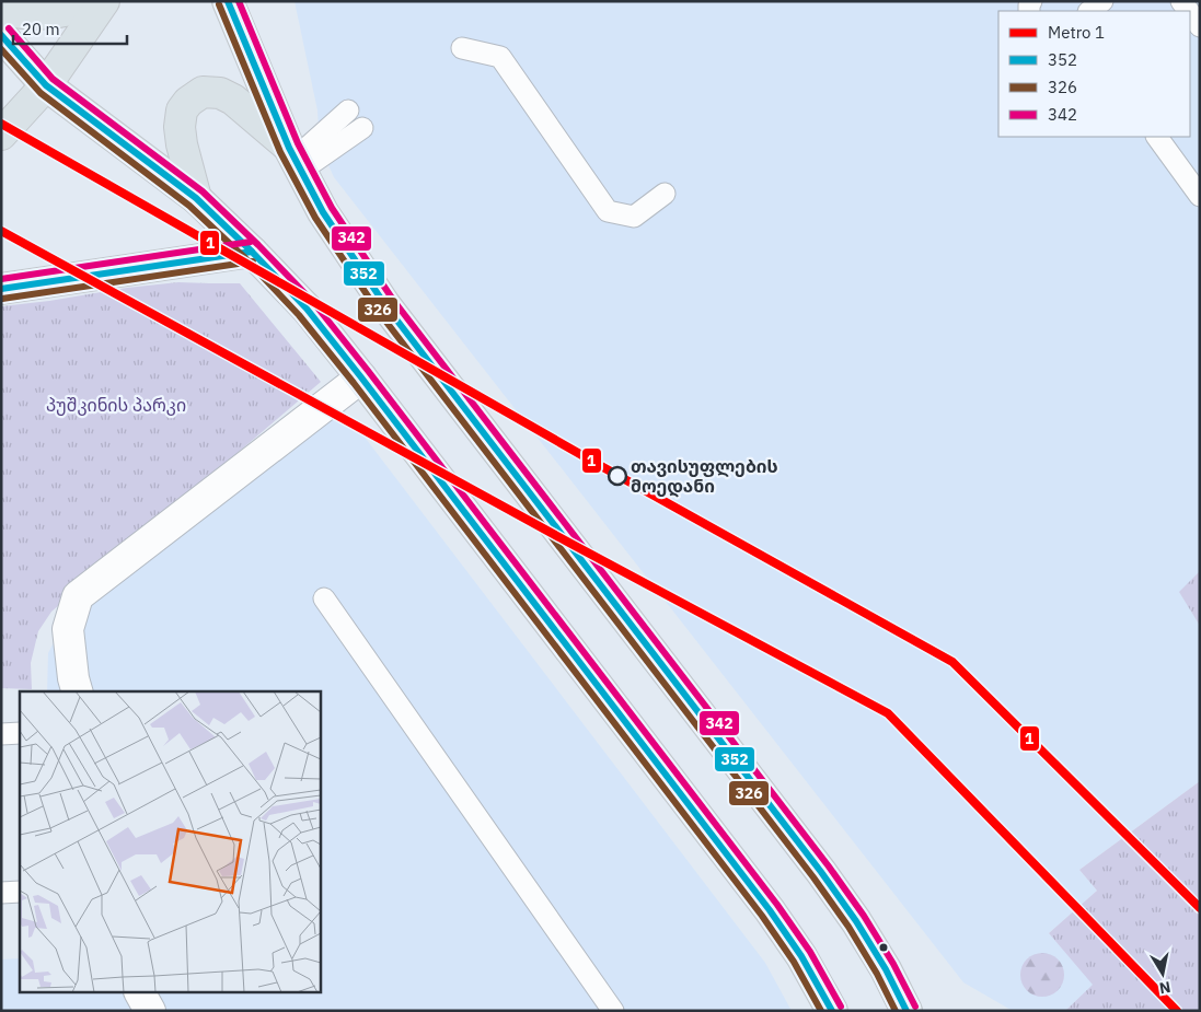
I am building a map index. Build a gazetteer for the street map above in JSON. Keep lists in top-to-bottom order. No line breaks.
{"parks":["პუშკინის პარკი"],"places":["თავისუფლების მოედანი"],"lines":["transit line 352","transit line 342","transit line 326","metro line 1"],"legend":["Metro 1","352","326","342"],"scale_bar":"20 m","north":"bottom"}
